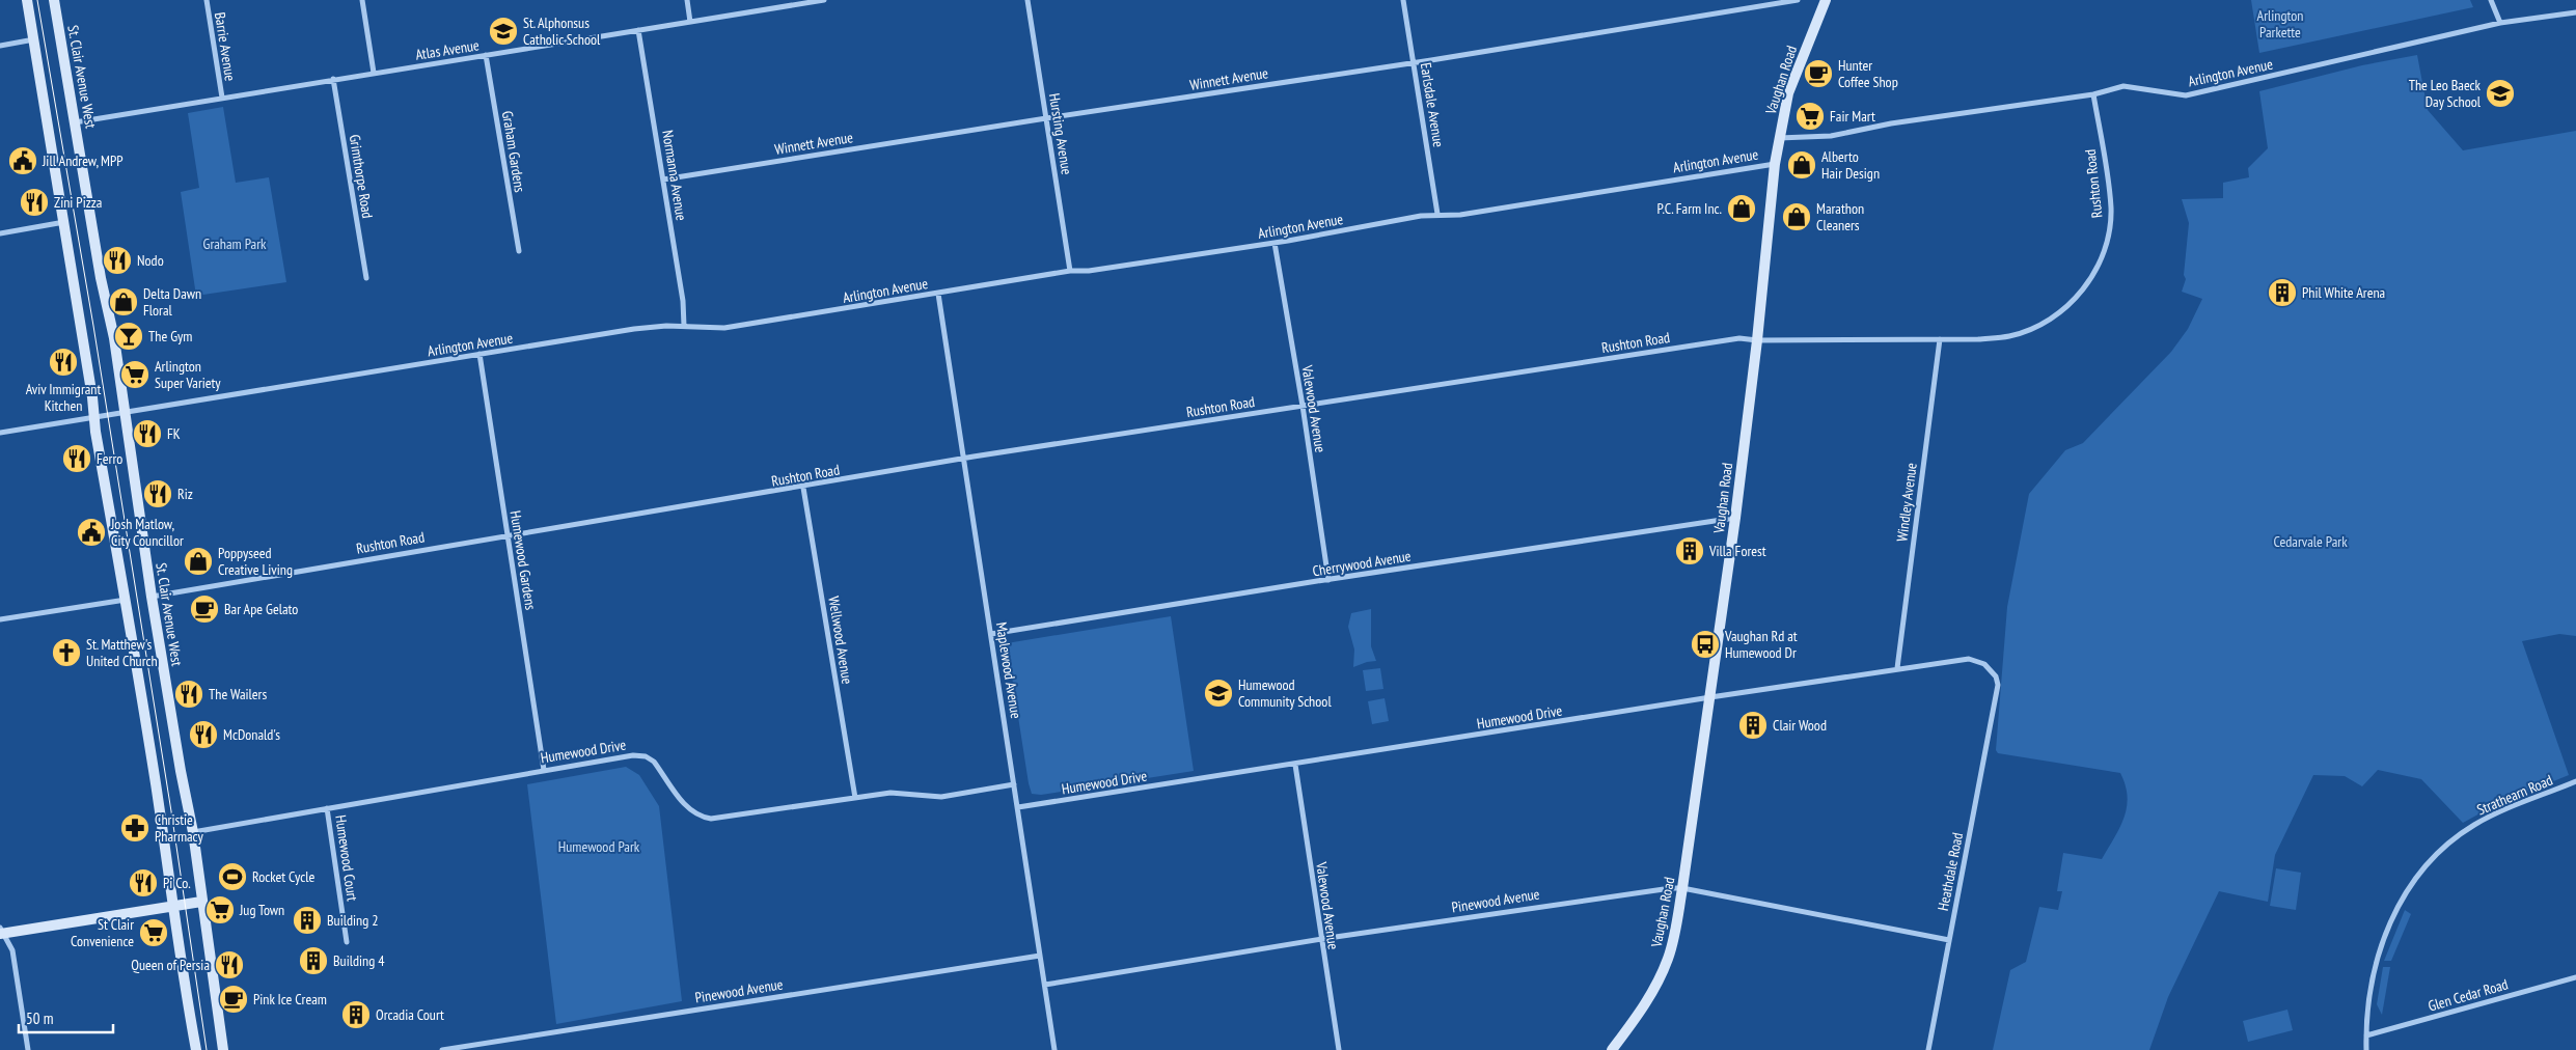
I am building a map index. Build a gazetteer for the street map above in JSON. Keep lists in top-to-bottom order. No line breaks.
{"streets":{"main road":["St. Clair Avenue West","Vaughan Road"],"street":["Barrie Avenue","Atlas Avenue","Arlington Avenue","Winnett Avenue","Earlsdale Avenue","Hursting Avenue","Graham Gardens","Normanna Avenue","Grimthorpe Road","Rushton Road","Valewood Avenue","Windley Avenue","Humewood Gardens","Cherrywood Avenue","Wellwood Avenue","Maplewood Avenue","Humewood Drive","Strathearn Road","Humewood Court","Heathdale Road","Pinewood Avenue","Glen Cedar Road"]},"crossings":[["Barrie Avenue","Atlas Avenue"],["Atlas Avenue","St. Clair Avenue West"],["Atlas Avenue","Graham Gardens"],["Atlas Avenue","Normanna Avenue"],["Atlas Avenue","Grimthorpe Road"],["Arlington Avenue","St. Clair Avenue West"],["Arlington Avenue","Vaughan Road"],["Arlington Avenue","Earlsdale Avenue"],["Arlington Avenue","Hursting Avenue"],["Arlington Avenue","Normanna Avenue"],["Arlington Avenue","Rushton Road"],["Arlington Avenue","Valewood Avenue"],["Arlington Avenue","Humewood Gardens"],["Arlington Avenue","Maplewood Avenue"],["St. Clair Avenue West","Rushton Road"],["St. Clair Avenue West","Humewood Drive"],["Winnett Avenue","Earlsdale Avenue"],["Winnett Avenue","Hursting Avenue"],["Winnett Avenue","Normanna Avenue"],["Vaughan Road","Rushton Road"],["Vaughan Road","Cherrywood Avenue"],["Vaughan Road","Humewood Drive"],["Vaughan Road","Pinewood Avenue"],["Rushton Road","Valewood Avenue"],["Rushton Road","Windley Avenue"],["Rushton Road","Humewood Gardens"],["Rushton Road","Wellwood Avenue"],["Rushton Road","Maplewood Avenue"],["Valewood Avenue","Cherrywood Avenue"],["Valewood Avenue","Humewood Drive"],["Valewood Avenue","Pinewood Avenue"],["Windley Avenue","Humewood Drive"],["Humewood Gardens","Humewood Drive"],["Cherrywood Avenue","Maplewood Avenue"],["Wellwood Avenue","Humewood Drive"],["Maplewood Avenue","Humewood Drive"],["Maplewood Avenue","Pinewood Avenue"],["Humewood Drive","Humewood Court"],["Humewood Drive","Heathdale Road"],["Strathearn Road","Glen Cedar Road"],["Heathdale Road","Pinewood Avenue"]],"parks":["Arlington Parkette","Graham Park","Cedarvale Park","Humewood Park"],"places":{"school or university":["St. Alphonsus Catholic School","The Leo Baeck Day School","Humewood Community School"],"cafe":["Hunter Coffee Shop","Bar Ape Gelato","Pink Ice Cream"],"supermarket":["Fair Mart","Arlington Super Variety","Jug Town","St Clair Convenience"],"public building":["Jill Andrew, MPP","Josh Matlow, City Councillor"],"shop":["Alberto Hair Design","P.C. Farm Inc.","Marathon Cleaners","Delta Dawn Floral","Poppyseed Creative Living"],"restaurant":["Zini Pizza","Nodo","Aviv Immigrant Kitchen","FK","Ferro","Riz","The Wailers","McDonald's","Pi Co.","Queen of Persia"],"building":["Phil White Arena","Villa Forest","Clair Wood","Building 2","Building 4","Orcadia Court"],"bar":["The Gym"],"bus stop":["Vaughan Rd at Humewood Dr"],"church":["St. Matthew's United Church"],"pharmacy":["Christie Pharmacy"],"sports":["Rocket Cycle"]},"scale_bar":"50 m"}
